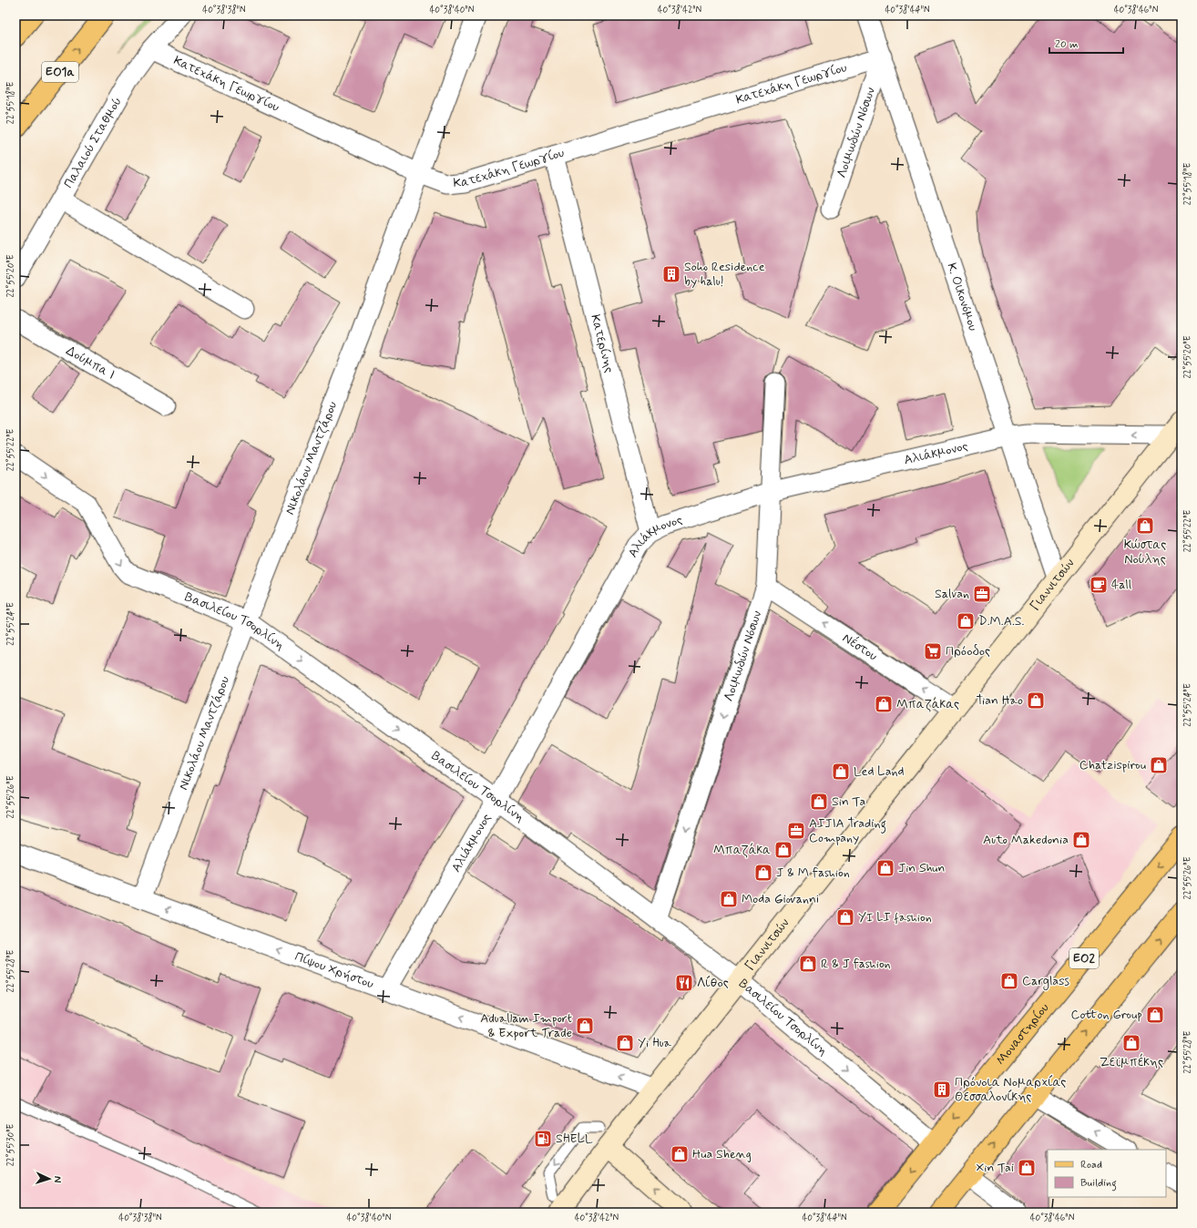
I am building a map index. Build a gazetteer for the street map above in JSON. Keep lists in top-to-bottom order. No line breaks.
{"streets":{"main road":["ΕΟ1α","Γιαννιτσών","ΕΟ2","Μοναστηρίου"],"street":["Κατεχάκη Γεωργίου","Λοιμωδών Νόσων","Παλαιού Σταθμού","Κ. Οικονόμου","Κατερίνης","Δούμπα Ι","Αλιάκμονος","Νικολάου Μαντζάρου","Βασιλείου Τσορλίνη","Νέστου","Πίψου Χρήστου"]},"crossings":[["Κατεχάκη Γεωργίου","Λοιμωδών Νόσων"],["Κατεχάκη Γεωργίου","Παλαιού Σταθμού"],["Κατεχάκη Γεωργίου","Κ. Οικονόμου"],["Κατεχάκη Γεωργίου","Κατερίνης"],["Κατεχάκη Γεωργίου","Νικολάου Μαντζάρου"],["Λοιμωδών Νόσων","Κ. Οικονόμου"],["Λοιμωδών Νόσων","Αλιάκμονος"],["Λοιμωδών Νόσων","Βασιλείου Τσορλίνη"],["Λοιμωδών Νόσων","Νέστου"],["Κ. Οικονόμου","Αλιάκμονος"],["Κ. Οικονόμου","Γιαννιτσών"],["Κατερίνης","Αλιάκμονος"],["Αλιάκμονος","Γιαννιτσών"],["Αλιάκμονος","Βασιλείου Τσορλίνη"],["Αλιάκμονος","Πίψου Χρήστου"],["Νικολάου Μαντζάρου","Βασιλείου Τσορλίνη"],["Νικολάου Μαντζάρου","Πίψου Χρήστου"],["Γιαννιτσών","Βασιλείου Τσορλίνη"],["Γιαννιτσών","Νέστου"],["Γιαννιτσών","Πίψου Χρήστου"],["Βασιλείου Τσορλίνη","Μοναστηρίου"]],"one_way":["Λοιμωδών Νόσων","Βασιλείου Τσορλίνη","Νέστου","Πίψου Χρήστου"],"places":{"building":["Soho Residence by halu!","Πρόνοια Νομαρχίας Θεσσαλονίκης"],"shop":["Κώστας Νούλης","D.M.A.S.","Tian Hao","Μπαζάκας","Chatzispirou","Led Land","Sin Ta","Auto Makedonia","Μπαζάκα","Jin Shun","J & M fashion","Moda Giovanni","YI LI fashion","R & J fashion","Carglass","Cotton Group","Aduallam Import & Export Trade","Yi Hua","Ζεϊμπέκης","Hua Sheng","Xin Tai"],"cafe":["4all"],"office":["Salvan","AIJIA Trading Company"],"supermarket":["Πρόοδος"],"restaurant":["Λίθος"],"fuel station":["SHELL"]},"legend":["Road","Building"],"scale_bar":"20 m","north":"right","coordinates":["40°38'38\"N","40°38'40\"N","40°38'42\"N","40°38'44\"N","40°38'46\"N","22°55'18\"E","22°55'20\"E","22°55'22\"E","22°55'24\"E","22°55'26\"E","22°55'28\"E","22°55'30\"E"]}
